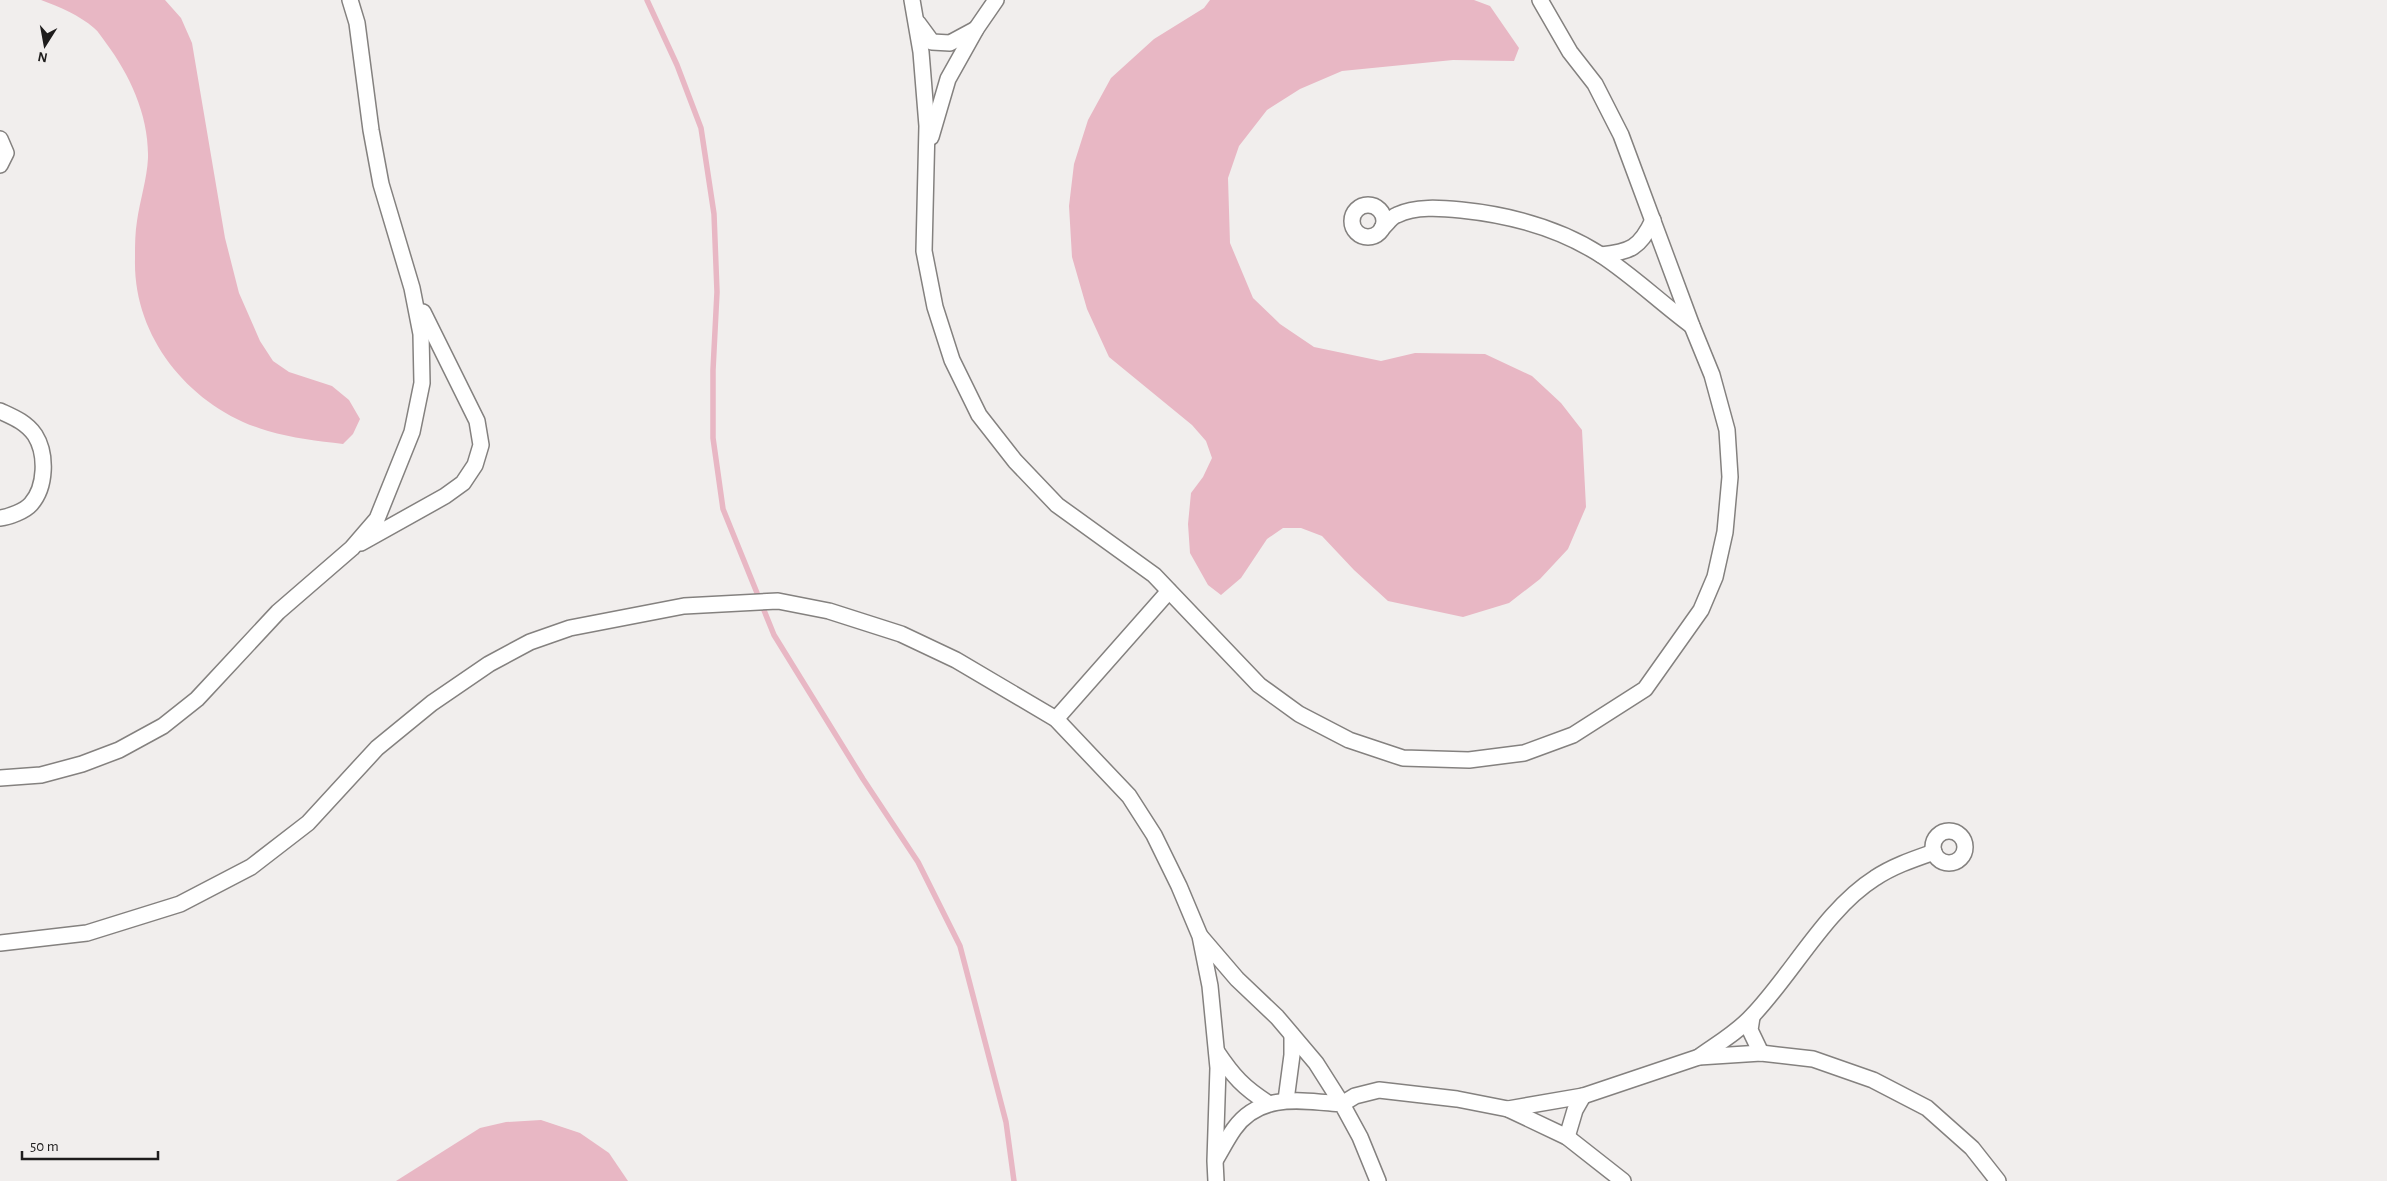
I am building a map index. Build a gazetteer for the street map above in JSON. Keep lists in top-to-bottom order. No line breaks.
{"scale_bar":"50 m","north":"bottom"}
